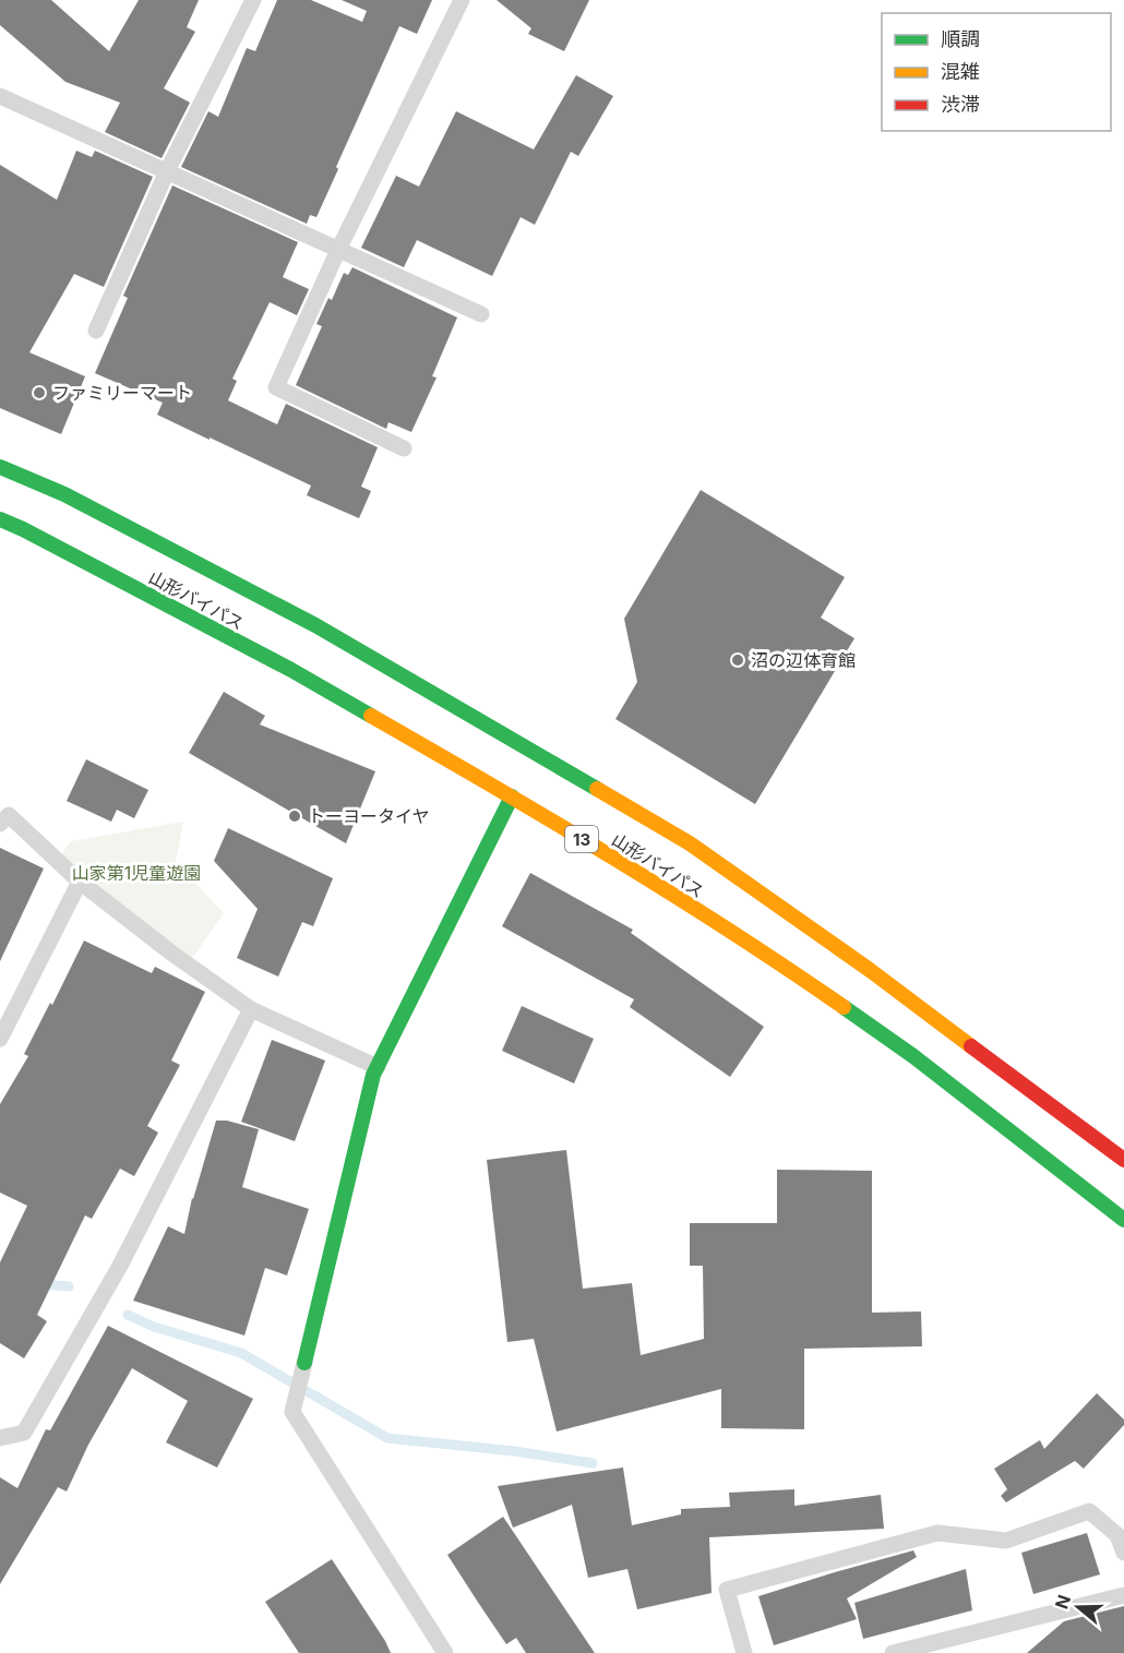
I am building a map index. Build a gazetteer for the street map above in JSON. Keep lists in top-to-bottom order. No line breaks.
{"streets":{"main road":["山形バイパス","13"]},"parks":["山家第1児童遊園"],"places":["ファミリーマート","沼の辺体育館","トーヨータイヤ"],"legend":["順調","混雑","渋滞"],"north":"left"}
